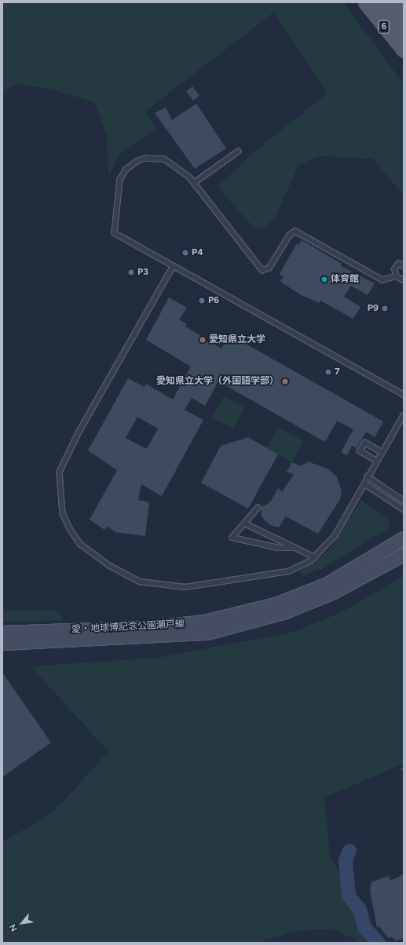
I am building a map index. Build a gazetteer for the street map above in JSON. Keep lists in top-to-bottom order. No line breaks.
{"streets":{"main road":["6","愛・地球博記念公園瀬戸線"]},"places":["P4","P3","体育館","P6","P9","愛知県立大学","7","愛知県立大学（外国語学部）"],"north":"bottom left"}
